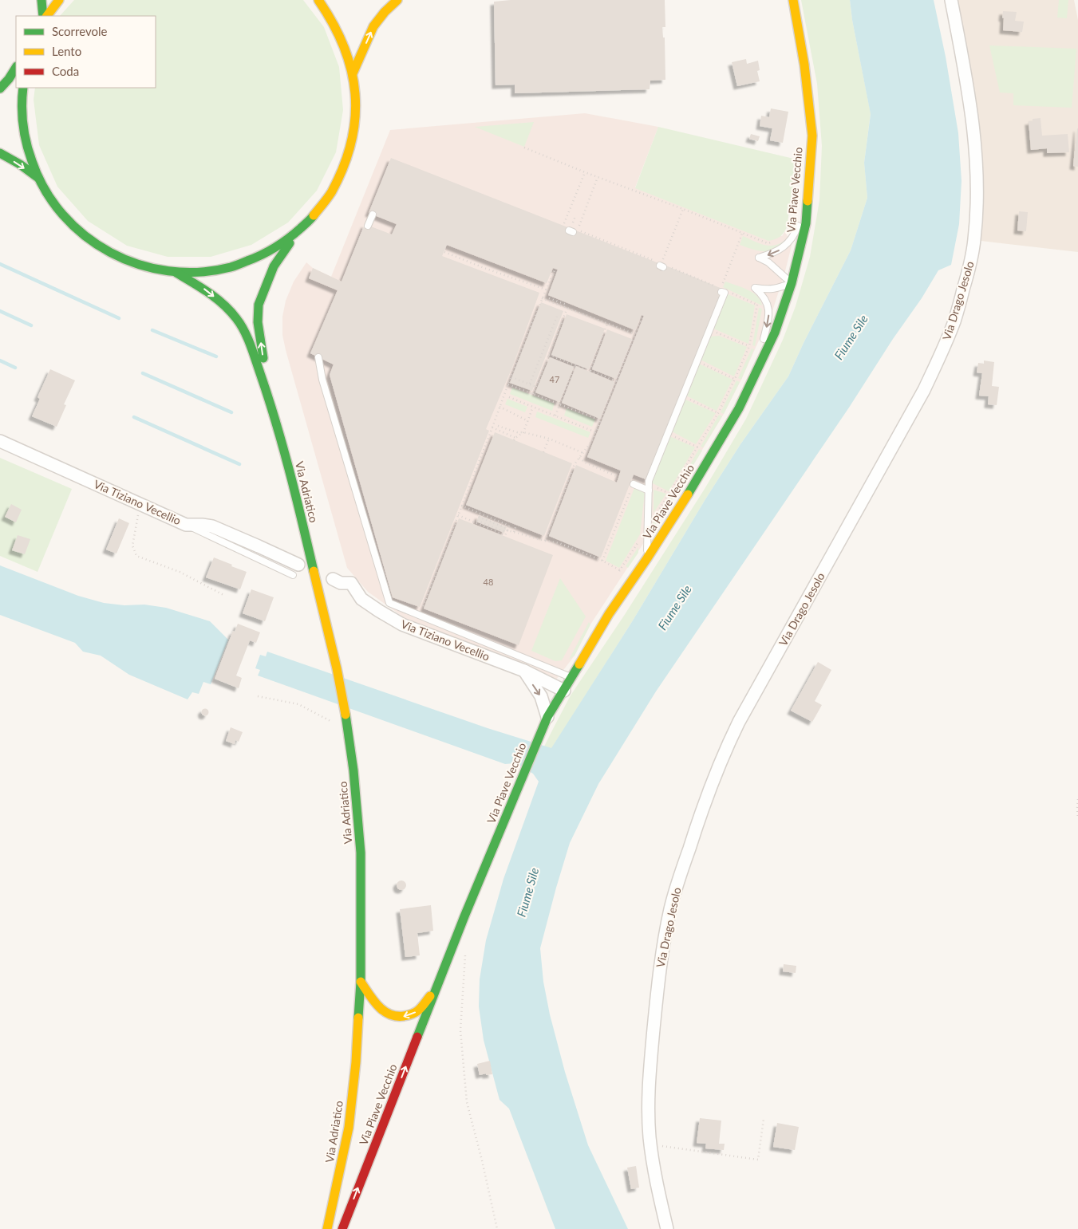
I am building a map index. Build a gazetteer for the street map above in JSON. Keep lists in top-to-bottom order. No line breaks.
{"streets":{"main road":["Via Piave Vecchio","Via Adriatico"],"street":["Via Drago Jesolo","Via Tiziano Vecellio"]},"crossings":[["Via Piave Vecchio","Via Adriatico"],["Via Piave Vecchio","Via Tiziano Vecellio"]],"water":["Fiume Sile"],"house_numbers":["47","48"],"legend":["Scorrevole","Lento","Coda"]}
